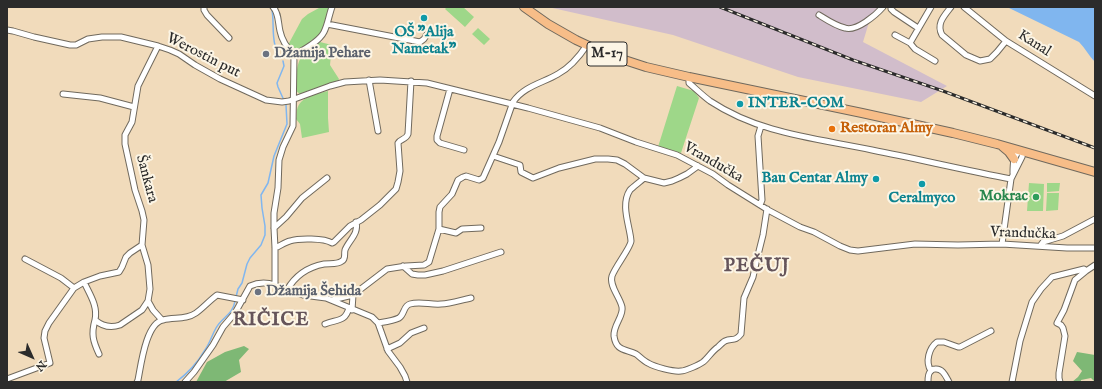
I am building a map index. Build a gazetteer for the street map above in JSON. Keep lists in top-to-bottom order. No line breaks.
{"streets":{"main road":["M-17"],"street":["Kanal","Werostin put","Vrandučka","Šankara"]},"crossings":[["Werostin put","Vrandučka"],["Werostin put","Šankara"]],"districts":["PEČUJ","RIČICE"],"places":["OŠ \"Alija Nametak\"","Džamija Pehare","INTER-COM","Restoran Almy","Bau Centar Almy","Ceralmyco","Mokrac","Džamija Šehida"],"north":"bottom right"}
